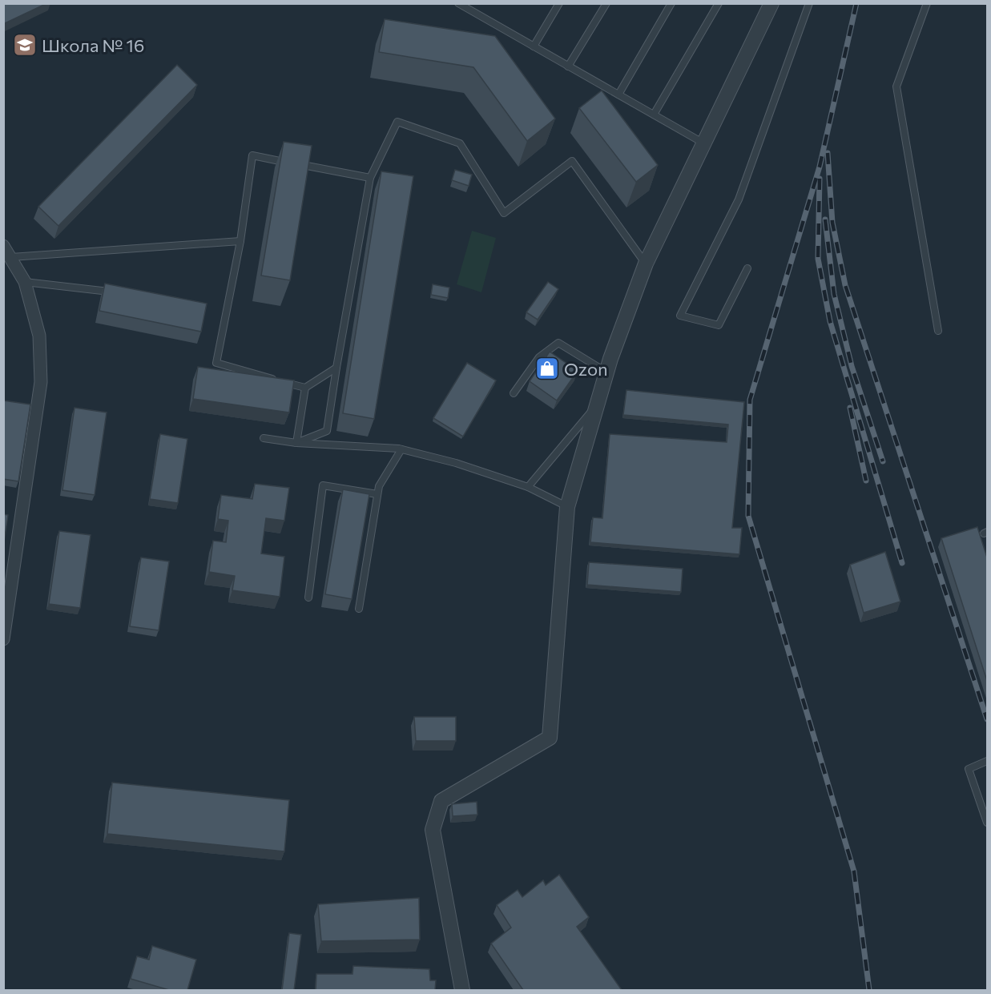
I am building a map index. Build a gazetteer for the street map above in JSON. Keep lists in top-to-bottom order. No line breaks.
{"places":{"school or university":["Школа № 16"],"shop":["Ozon"]}}
